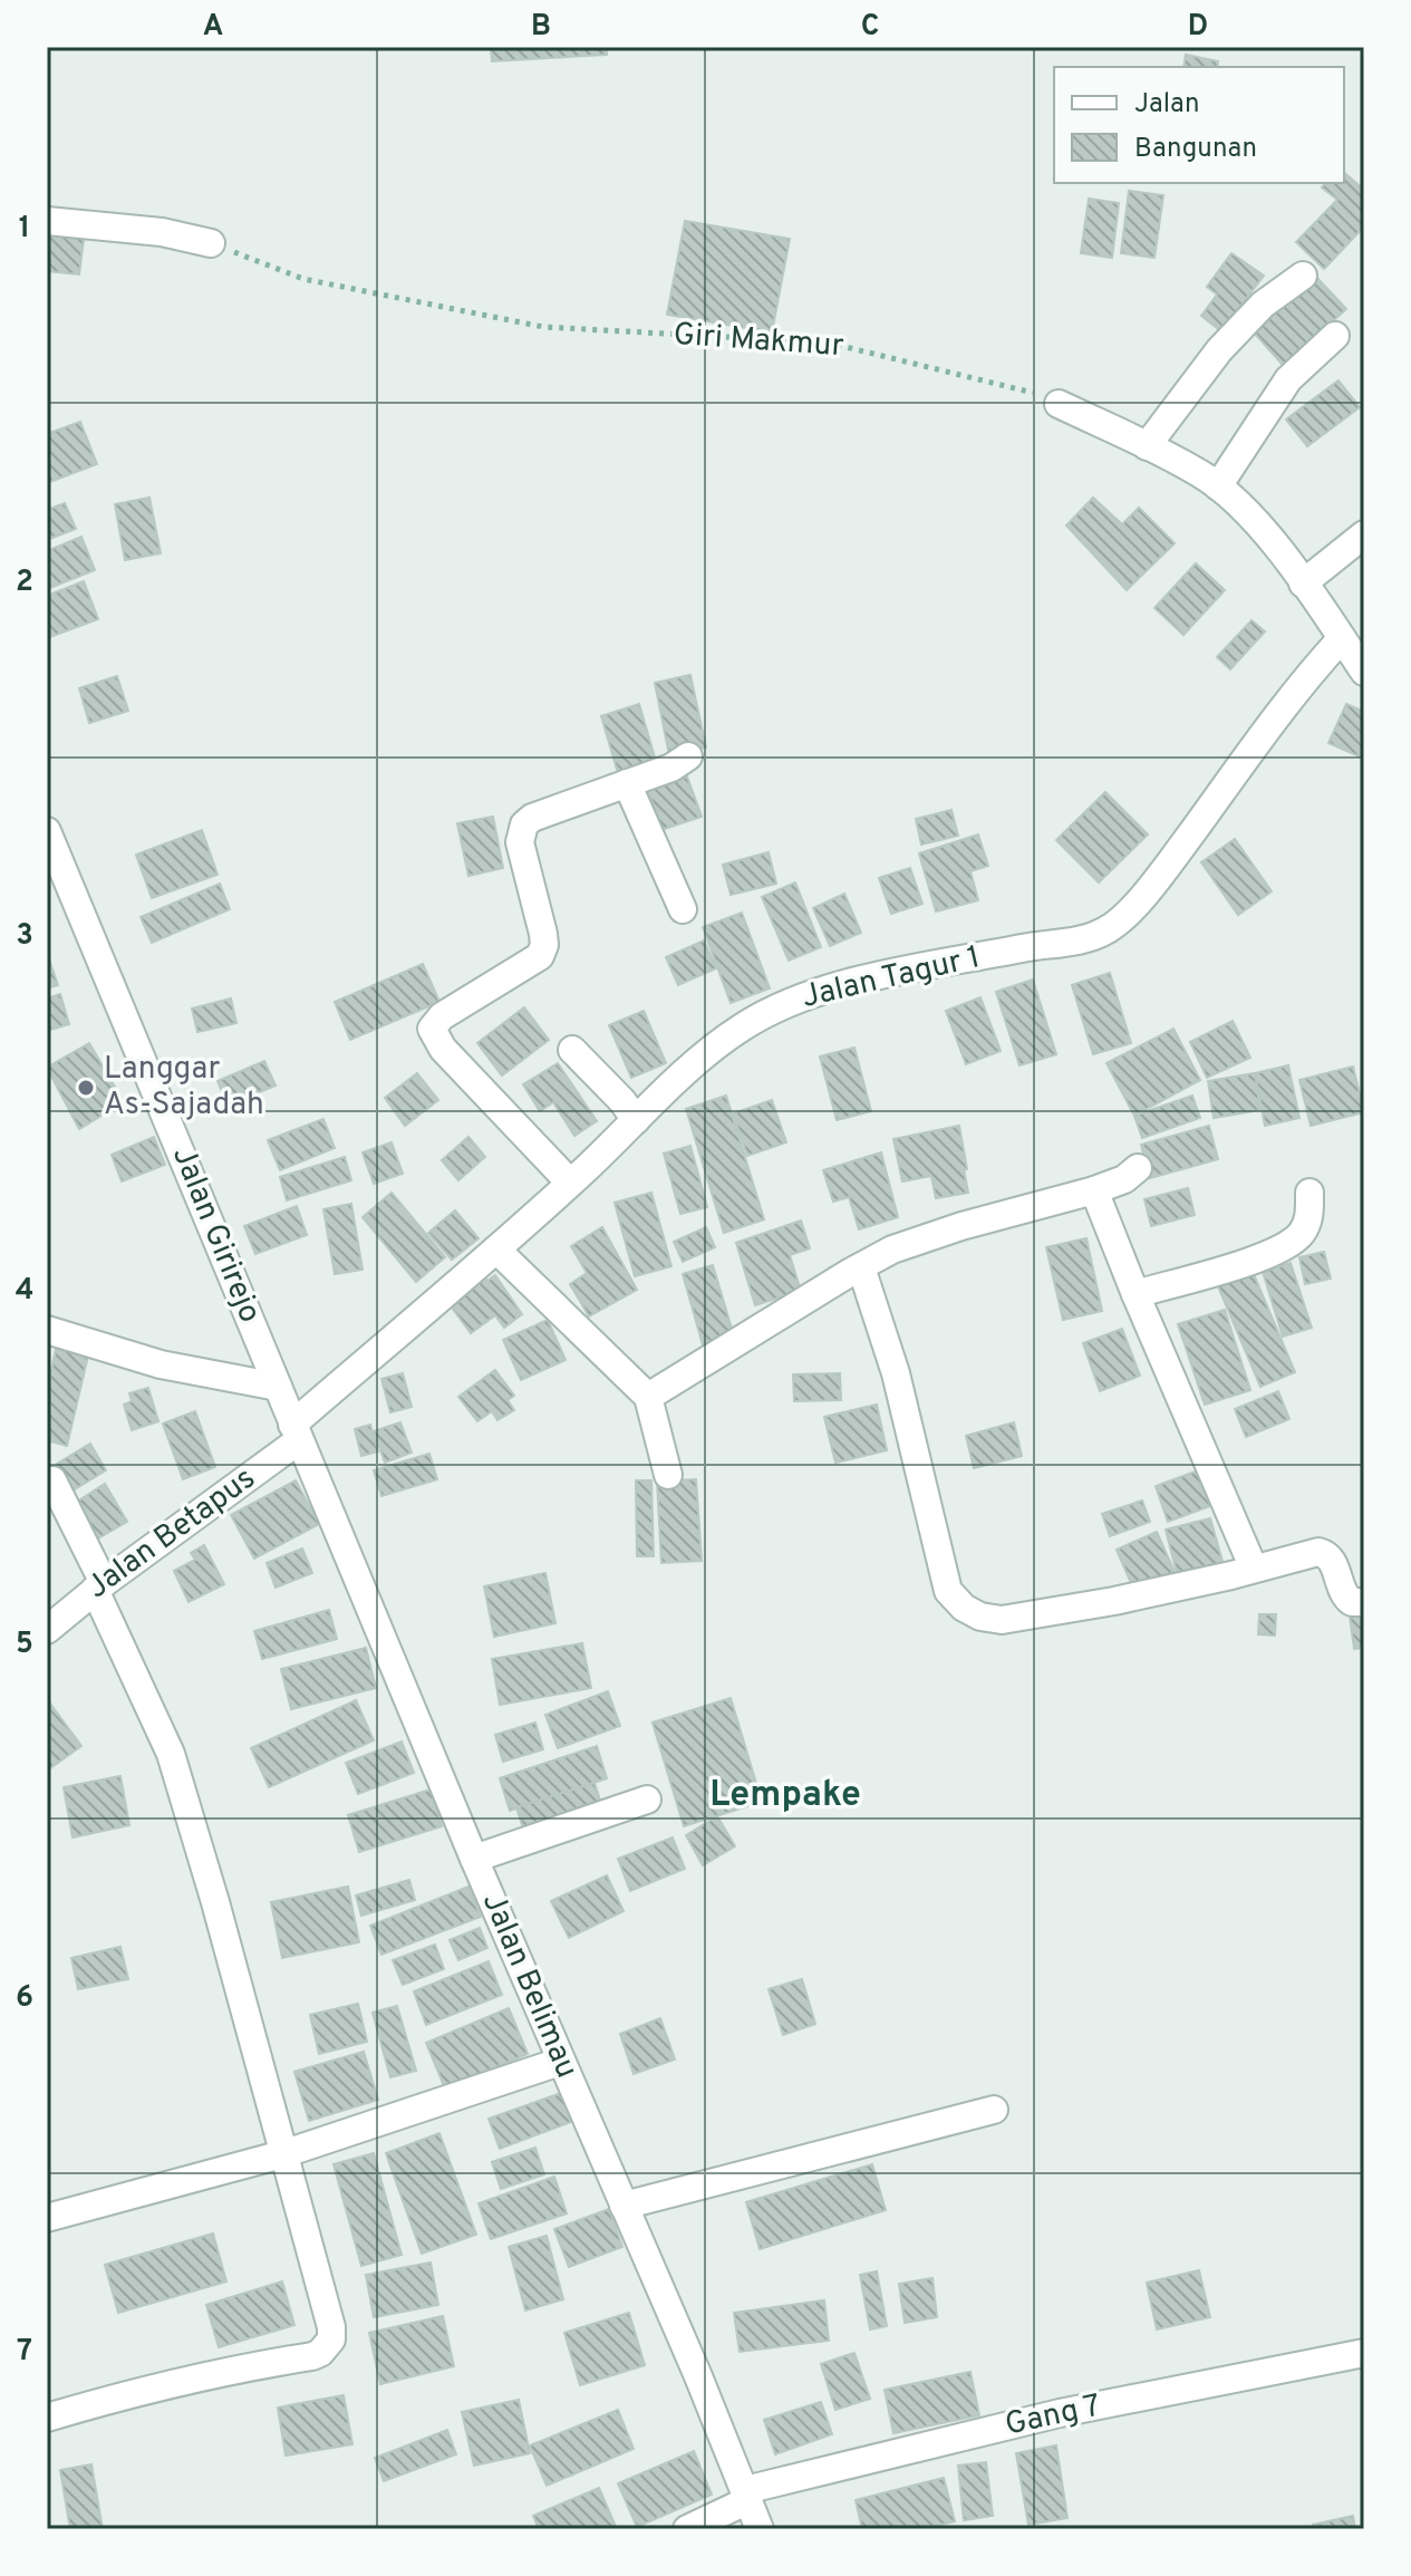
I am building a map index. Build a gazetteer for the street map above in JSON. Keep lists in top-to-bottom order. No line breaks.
{"streets":{"street":["Jalan Tagur 1","Jalan Girirejo","Jalan Betapus","Jalan Belimau","Gang 7"],"path":["Giri Makmur"]},"crossings":[["Jalan Tagur 1","Jalan Girirejo"],["Jalan Tagur 1","Jalan Betapus"],["Jalan Tagur 1","Jalan Belimau"],["Jalan Girirejo","Jalan Betapus"],["Jalan Girirejo","Jalan Belimau"],["Jalan Betapus","Jalan Belimau"],["Jalan Belimau","Gang 7"]],"districts":["Lempake"],"places":["Langgar As-Sajadah"],"legend":["Jalan","Bangunan"],"grid":{"columns":["A","B","C","D"],"rows":["1","2","3","4","5","6","7"]}}
